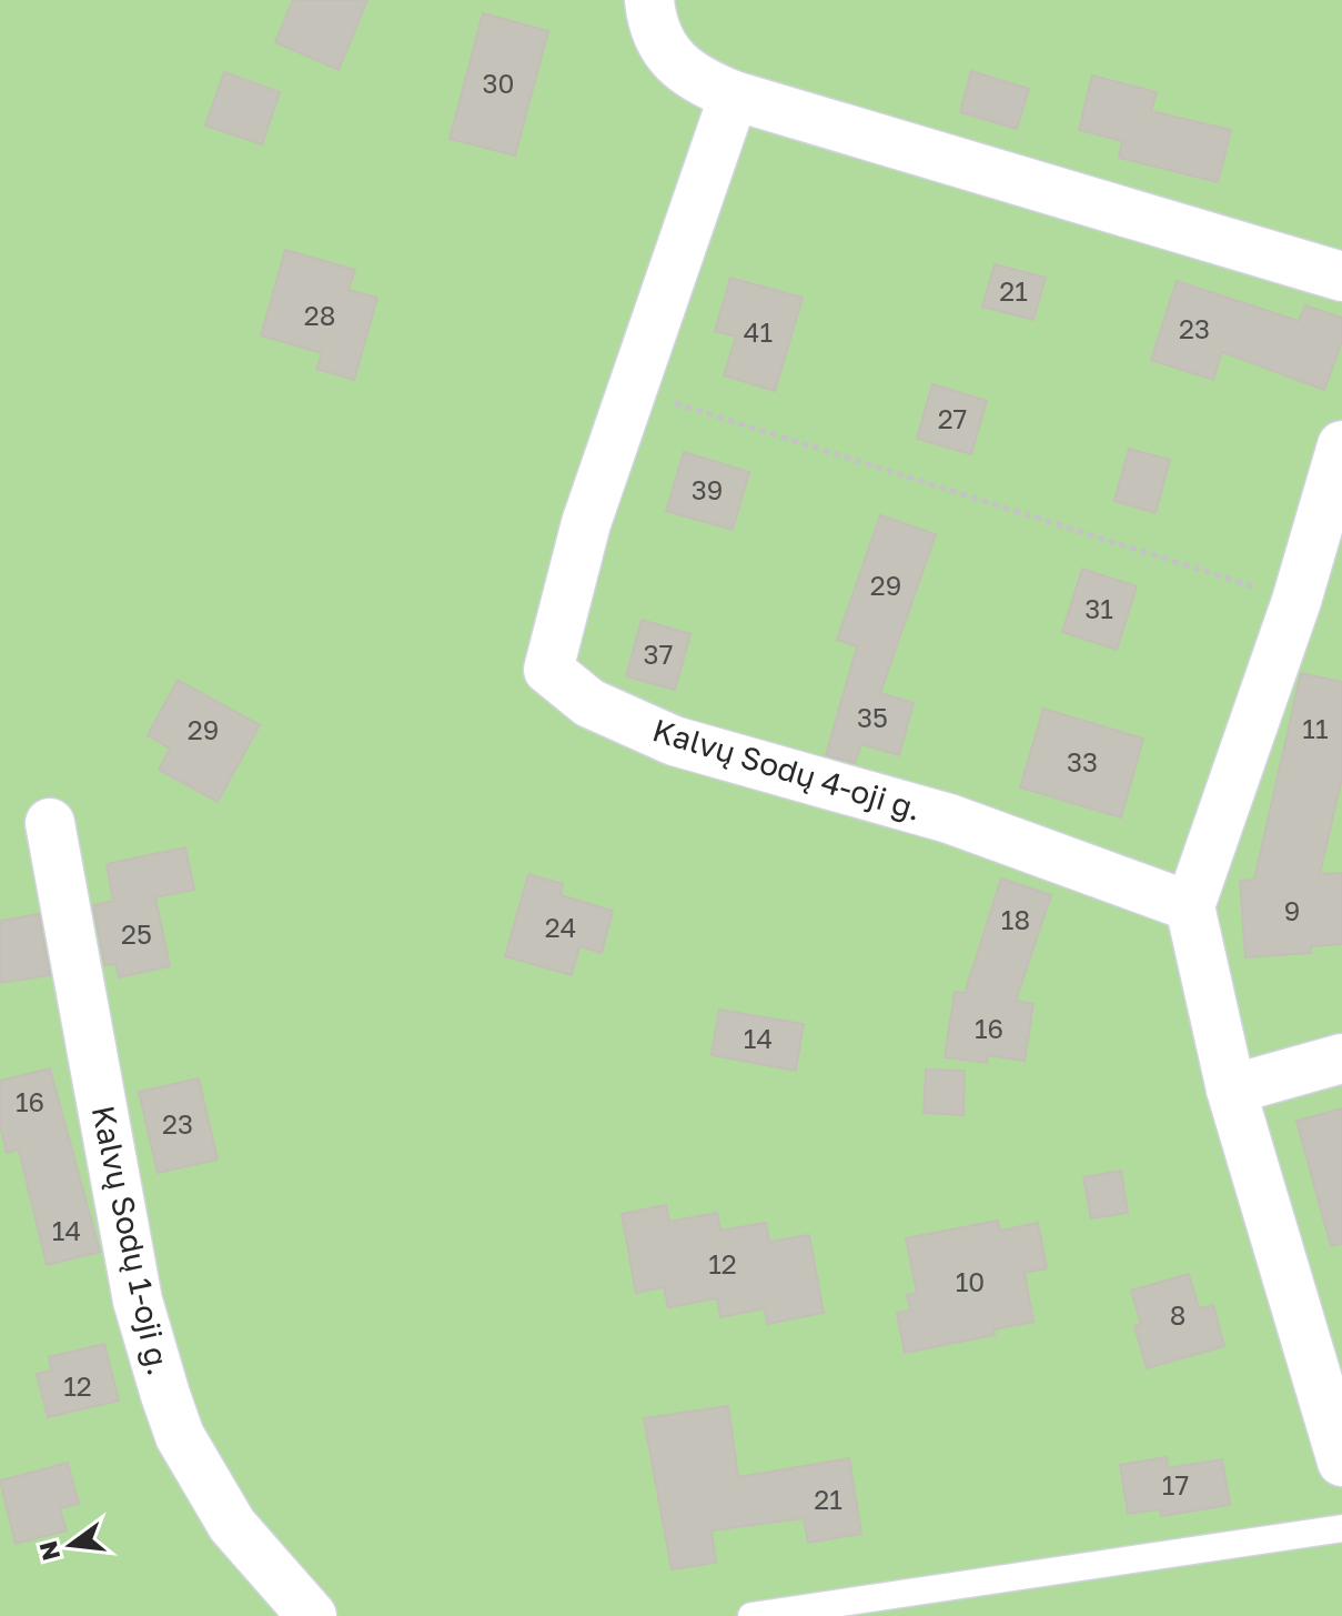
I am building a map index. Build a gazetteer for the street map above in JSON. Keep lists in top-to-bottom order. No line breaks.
{"streets":{"street":["Kalvų Sodų 4-oji g.","Kalvų Sodų 1-oji g."]},"house_numbers":["30","21","28","23","41","27","39","29","31","37","35","11","29","33","9","18","24","25","16","14","16","23","14","12","10","8","12","17","21"],"north":"left"}
